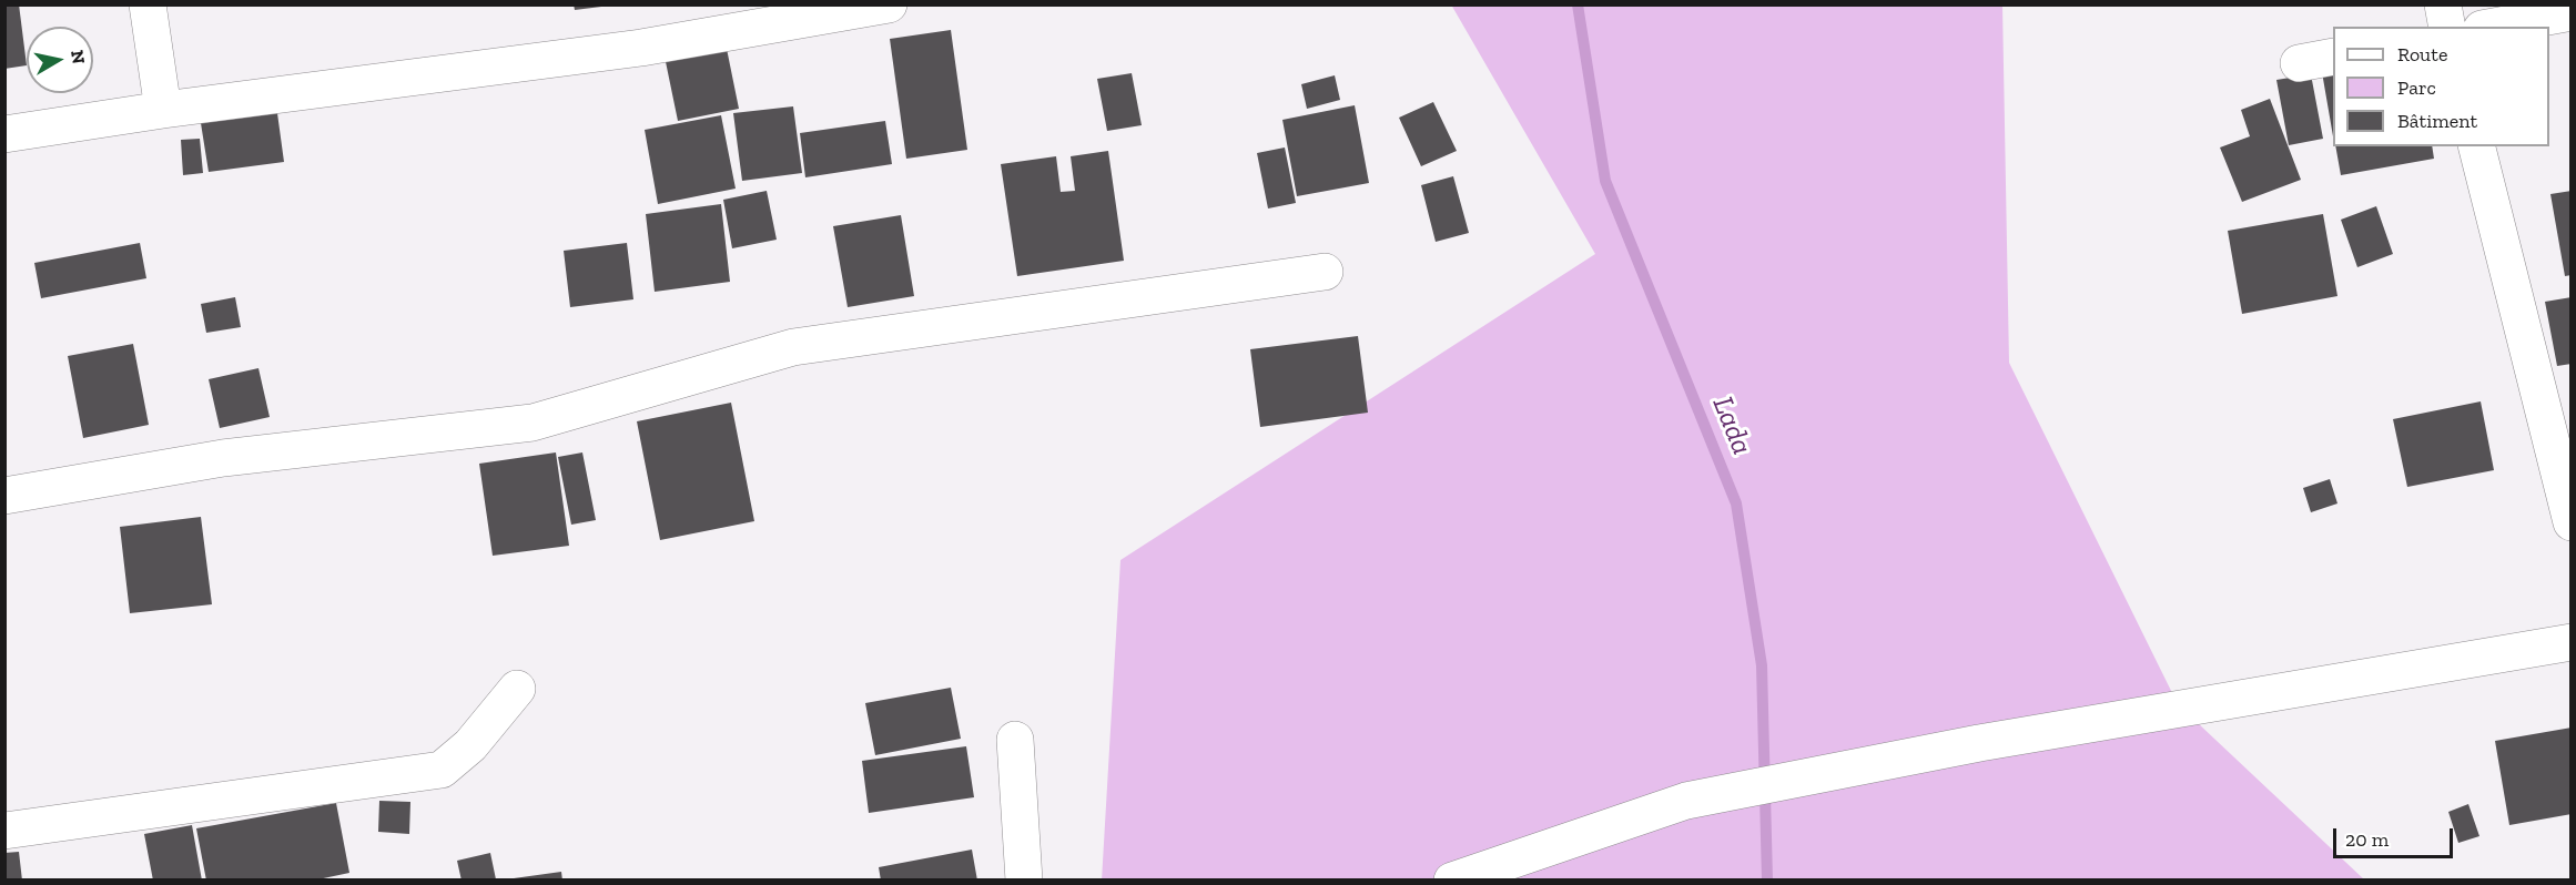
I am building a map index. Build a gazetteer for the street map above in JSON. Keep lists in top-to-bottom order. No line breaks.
{"water":["Lada"],"legend":["Route","Parc","Bâtiment"],"scale_bar":"20 m","north":"right"}
